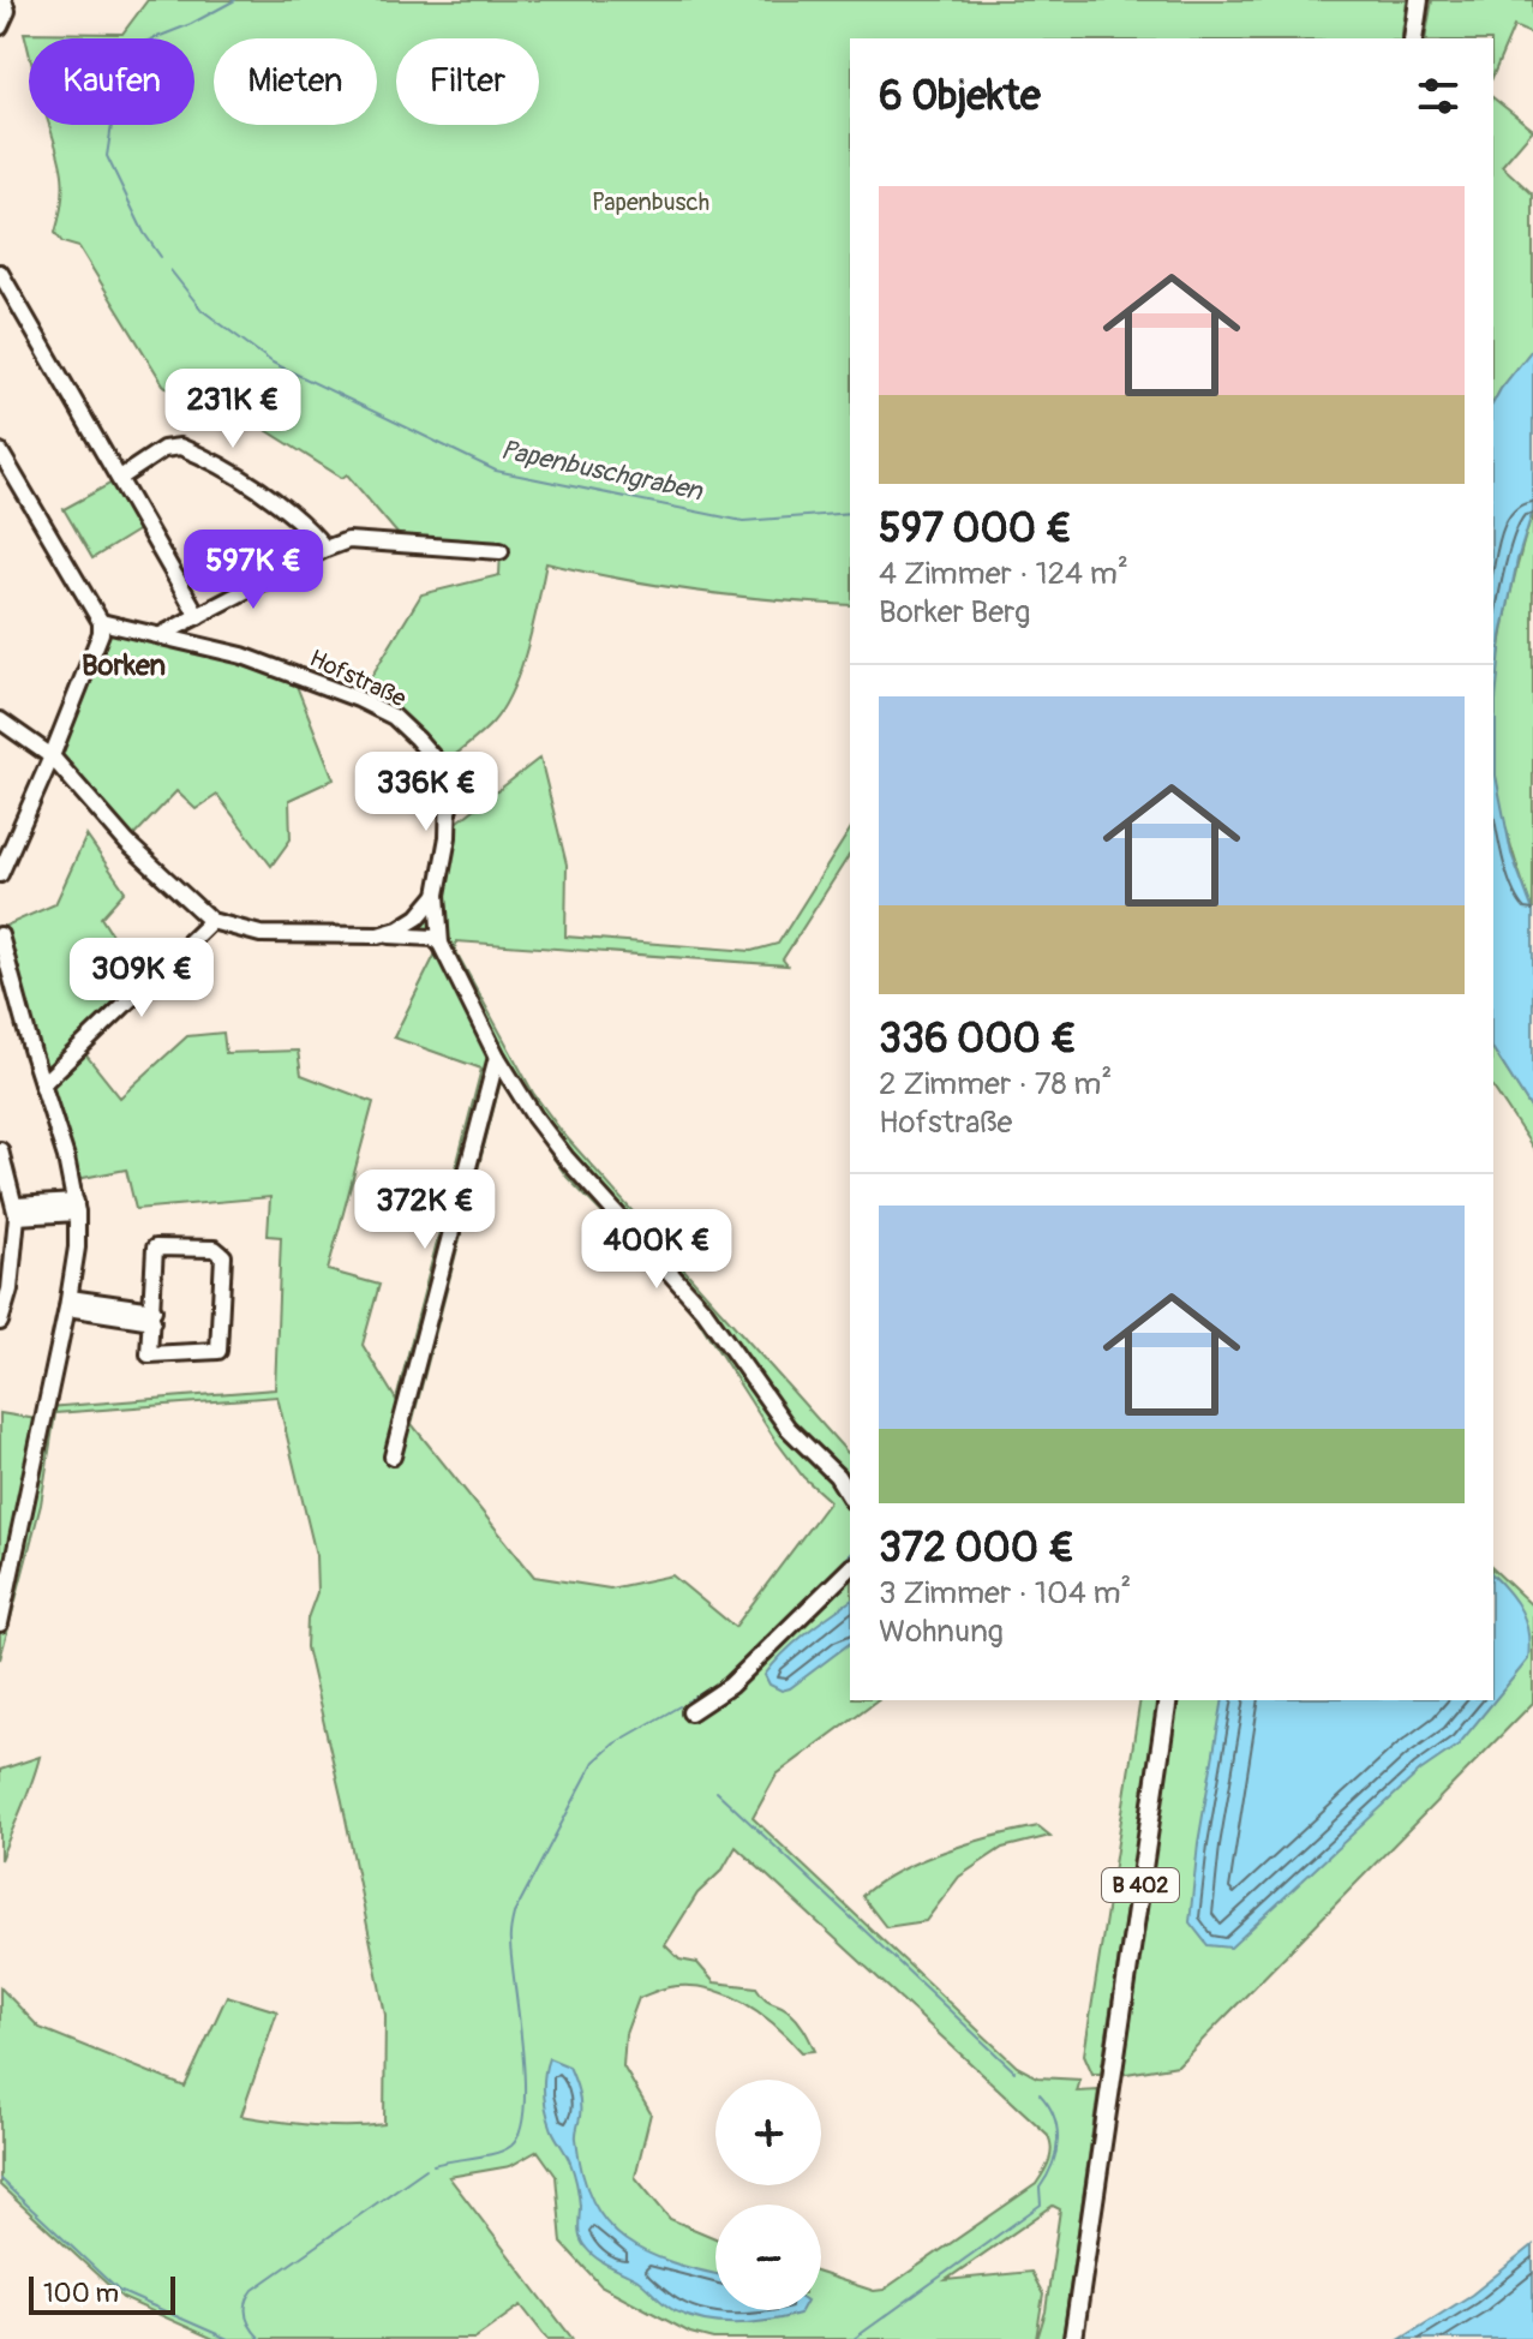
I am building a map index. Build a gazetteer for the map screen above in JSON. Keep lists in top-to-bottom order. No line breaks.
{"streets":{"main road":["B 402"],"street":["Hofstraße"]},"districts":["Borken"],"water":["Papenbuschgraben"],"parks":["Papenbusch"],"scale_bar":"100 m","page":{"chip":["Kaufen","Mieten","Filter"],"heading":"6 Objekte","list":[{"name":"597 000 €","note":"4 Zimmer · 124 m² · Borker Berg"},{"name":"336 000 €","note":"2 Zimmer · 78 m² · Hofstraße"},{"name":"372 000 €","note":"3 Zimmer · 104 m² · Wohnung"}],"price":["231K €","597K €","336K €","309K €","372K €","400K €"],"map_buttons":["+","−"],"scale":"100 m"}}
